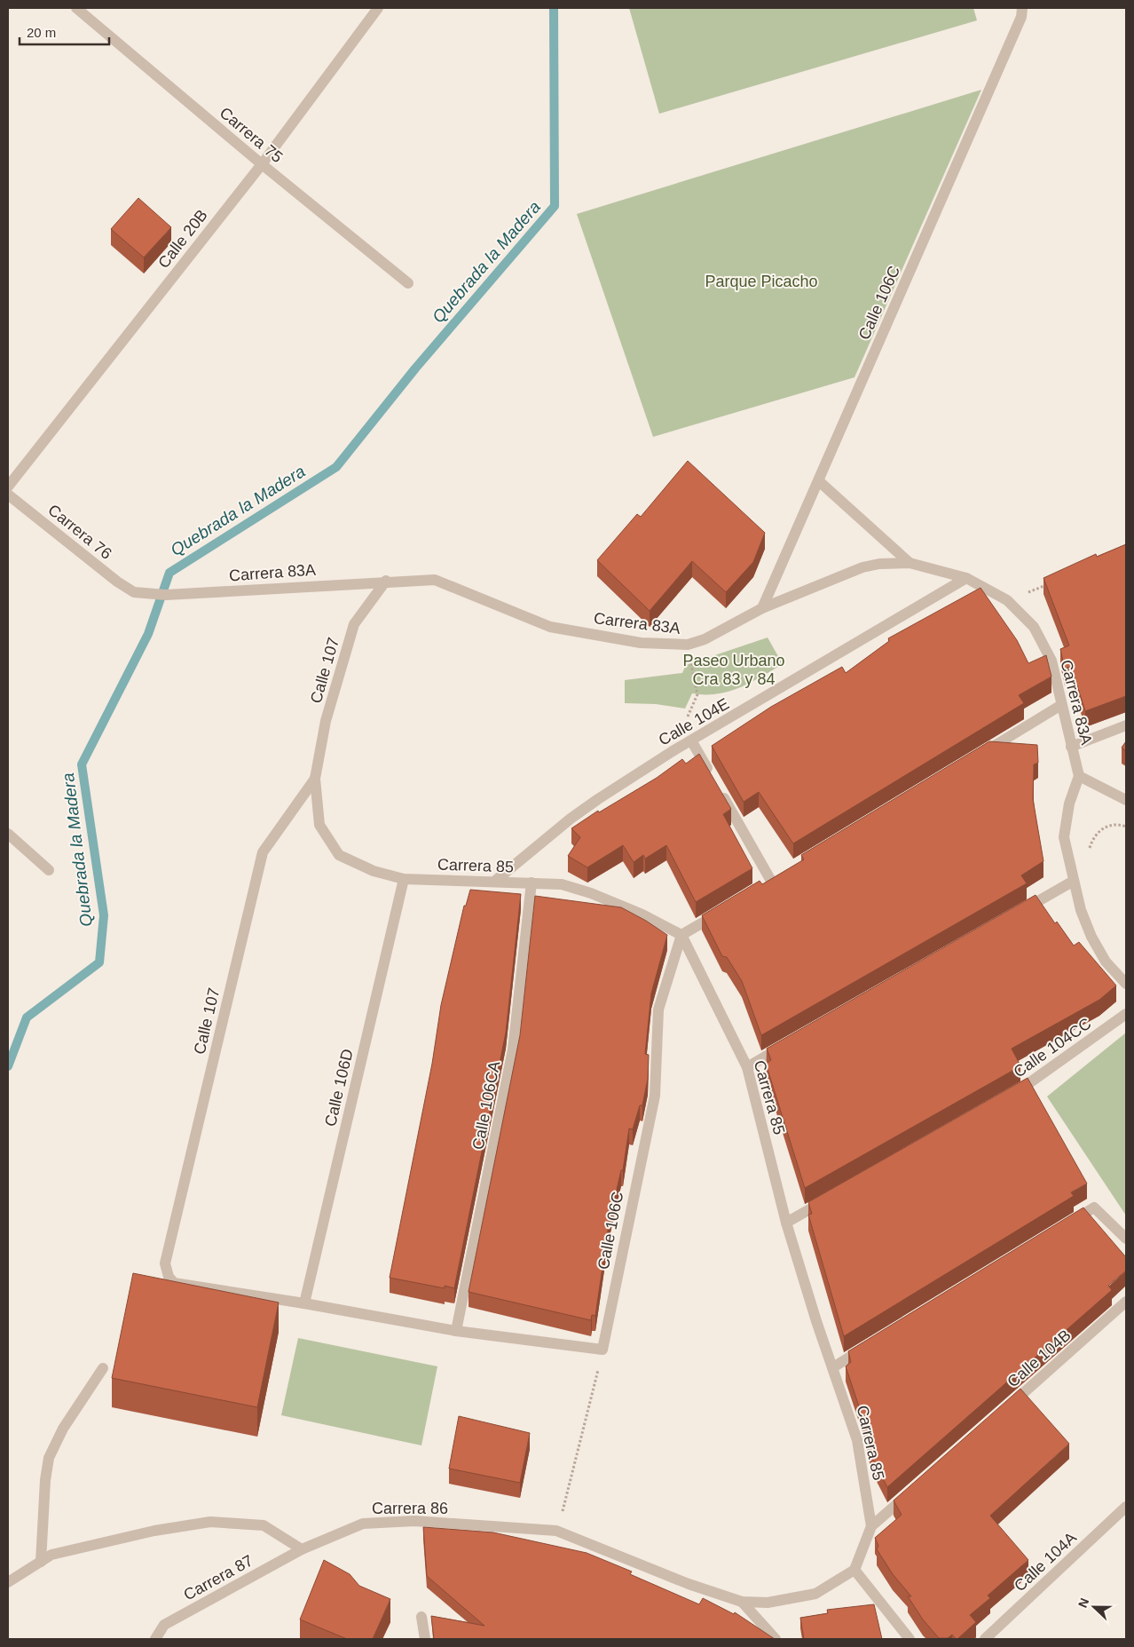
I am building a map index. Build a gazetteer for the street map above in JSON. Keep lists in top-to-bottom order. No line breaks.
{"streets":{"street":["Carrera 75","Calle 20B","Calle 106C","Carrera 76","Carrera 83A","Calle 107","Calle 104E","Carrera 85","Calle 104CC","Calle 106D","Calle 106CA","Calle 104B","Carrera 86","Calle 104A","Carrera 87"]},"crossings":[["Carrera 75","Calle 20B"],["Calle 106C","Carrera 83A"],["Calle 106C","Carrera 85"],["Carrera 76","Carrera 83A"],["Carrera 83A","Calle 107"],["Carrera 83A","Calle 104E"],["Calle 107","Carrera 85"],["Calle 107","Calle 106D"],["Calle 104E","Carrera 85"],["Carrera 85","Calle 106D"],["Carrera 85","Calle 106CA"],["Carrera 86","Carrera 87"]],"water":["Quebrada la Madera"],"parks":["Parque Picacho","Paseo Urbano Cra 83 y 84"],"scale_bar":"20 m","north":"left"}
